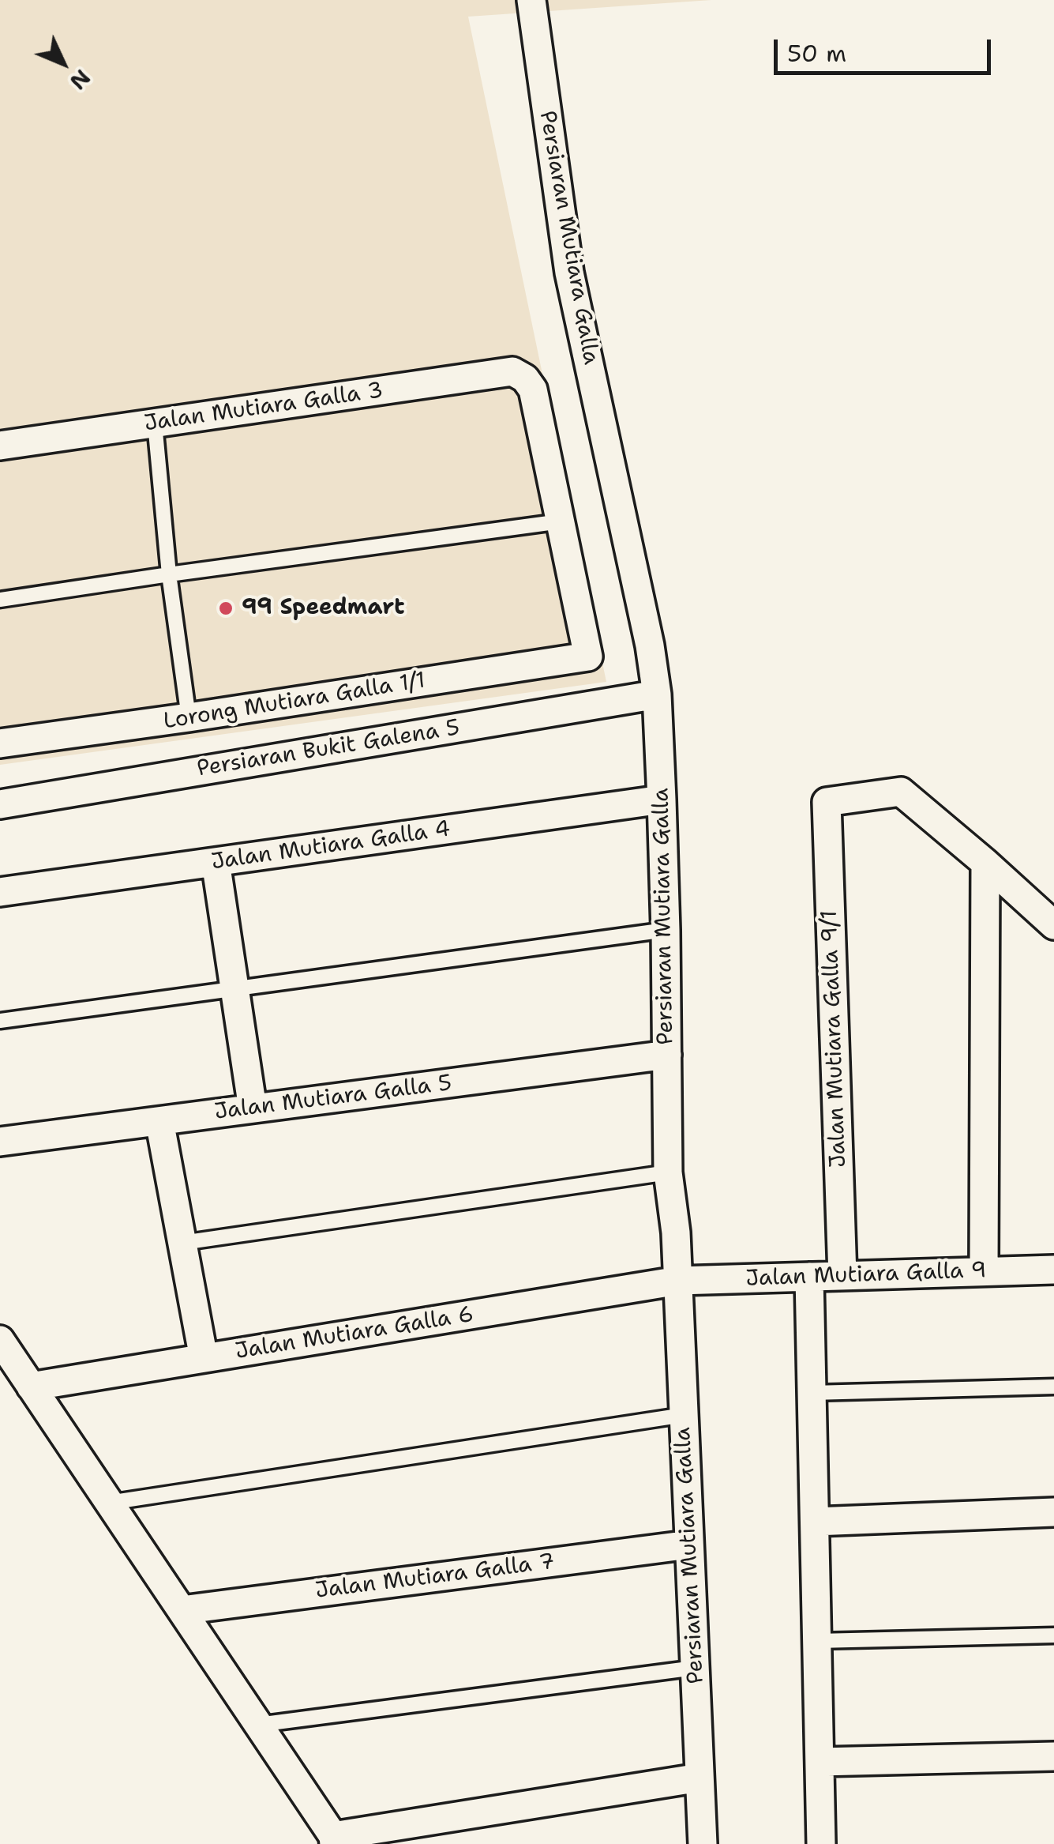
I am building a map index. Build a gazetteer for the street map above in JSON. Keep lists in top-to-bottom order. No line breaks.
{"streets":{"street":["Persiaran Mutiara Galla","Jalan Mutiara Galla 3","Lorong Mutiara Galla 1/1","Persiaran Bukit Galena 5","Jalan Mutiara Galla 4","Jalan Mutiara Galla 9/1","Jalan Mutiara Galla 5","Jalan Mutiara Galla 9","Jalan Mutiara Galla 6","Jalan Mutiara Galla 7"]},"crossings":[["Persiaran Mutiara Galla","Persiaran Bukit Galena 5"],["Persiaran Mutiara Galla","Jalan Mutiara Galla 4"],["Persiaran Mutiara Galla","Jalan Mutiara Galla 5"],["Persiaran Mutiara Galla","Jalan Mutiara Galla 9"],["Persiaran Mutiara Galla","Jalan Mutiara Galla 6"],["Persiaran Mutiara Galla","Jalan Mutiara Galla 7"],["Jalan Mutiara Galla 3","Lorong Mutiara Galla 1/1"],["Jalan Mutiara Galla 9/1","Jalan Mutiara Galla 9"],["Jalan Mutiara Galla 9","Jalan Mutiara Galla 6"]],"places":["99 Speedmart"],"scale_bar":"50 m","north":"bottom right"}
